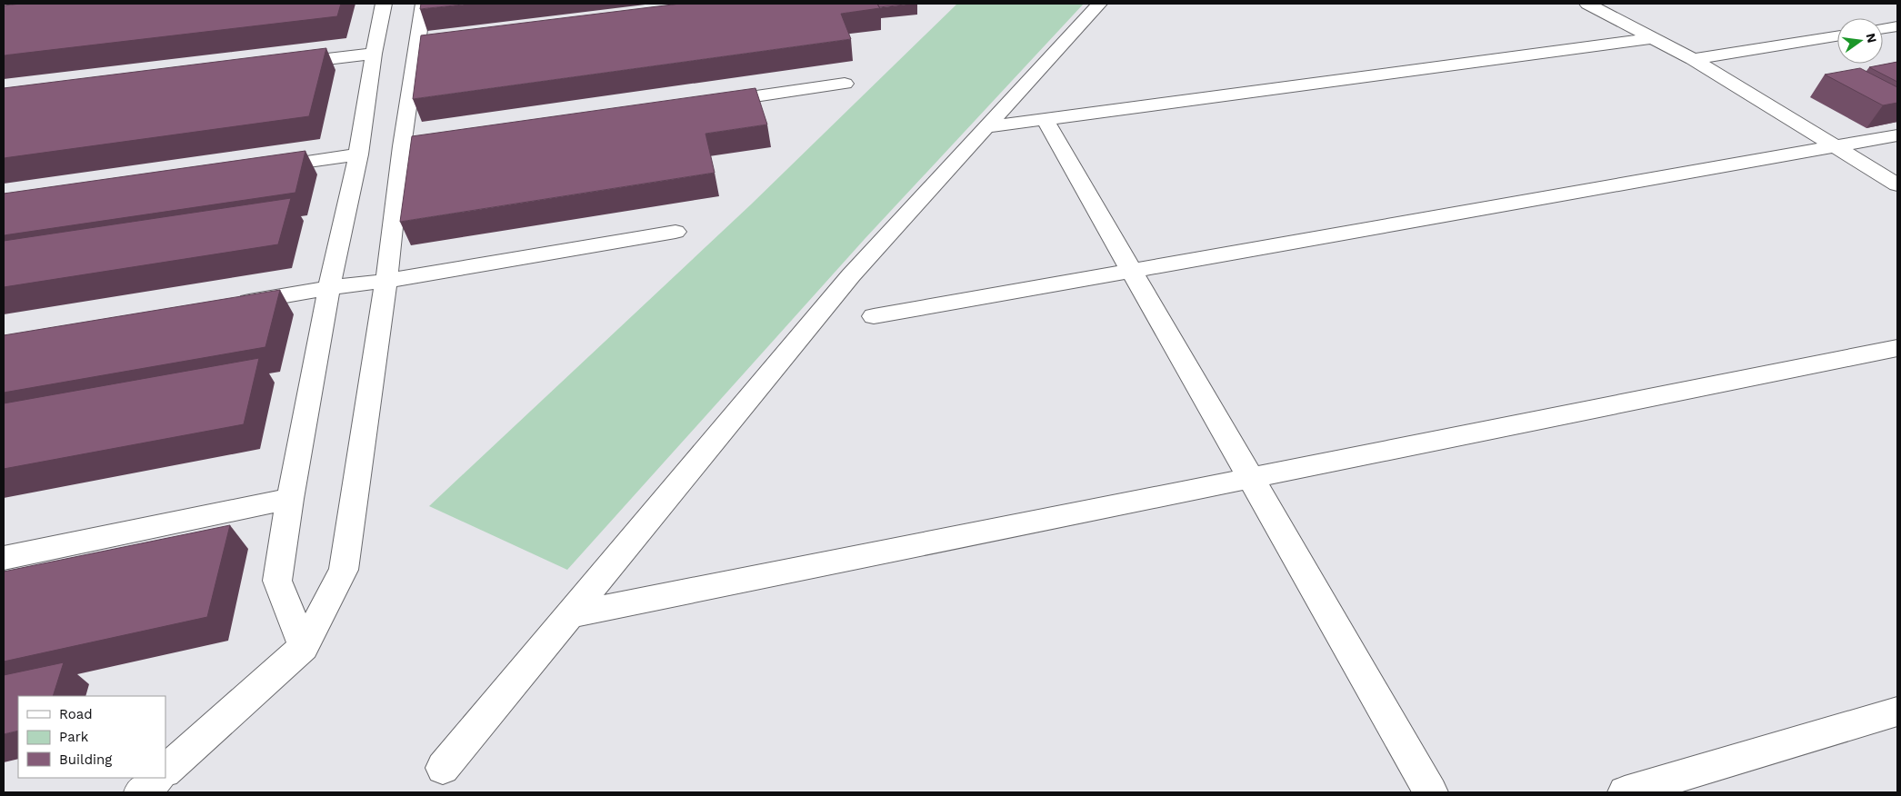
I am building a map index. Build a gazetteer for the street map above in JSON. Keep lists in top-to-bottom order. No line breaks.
{"legend":["Road","Park","Building"],"north":"right"}
